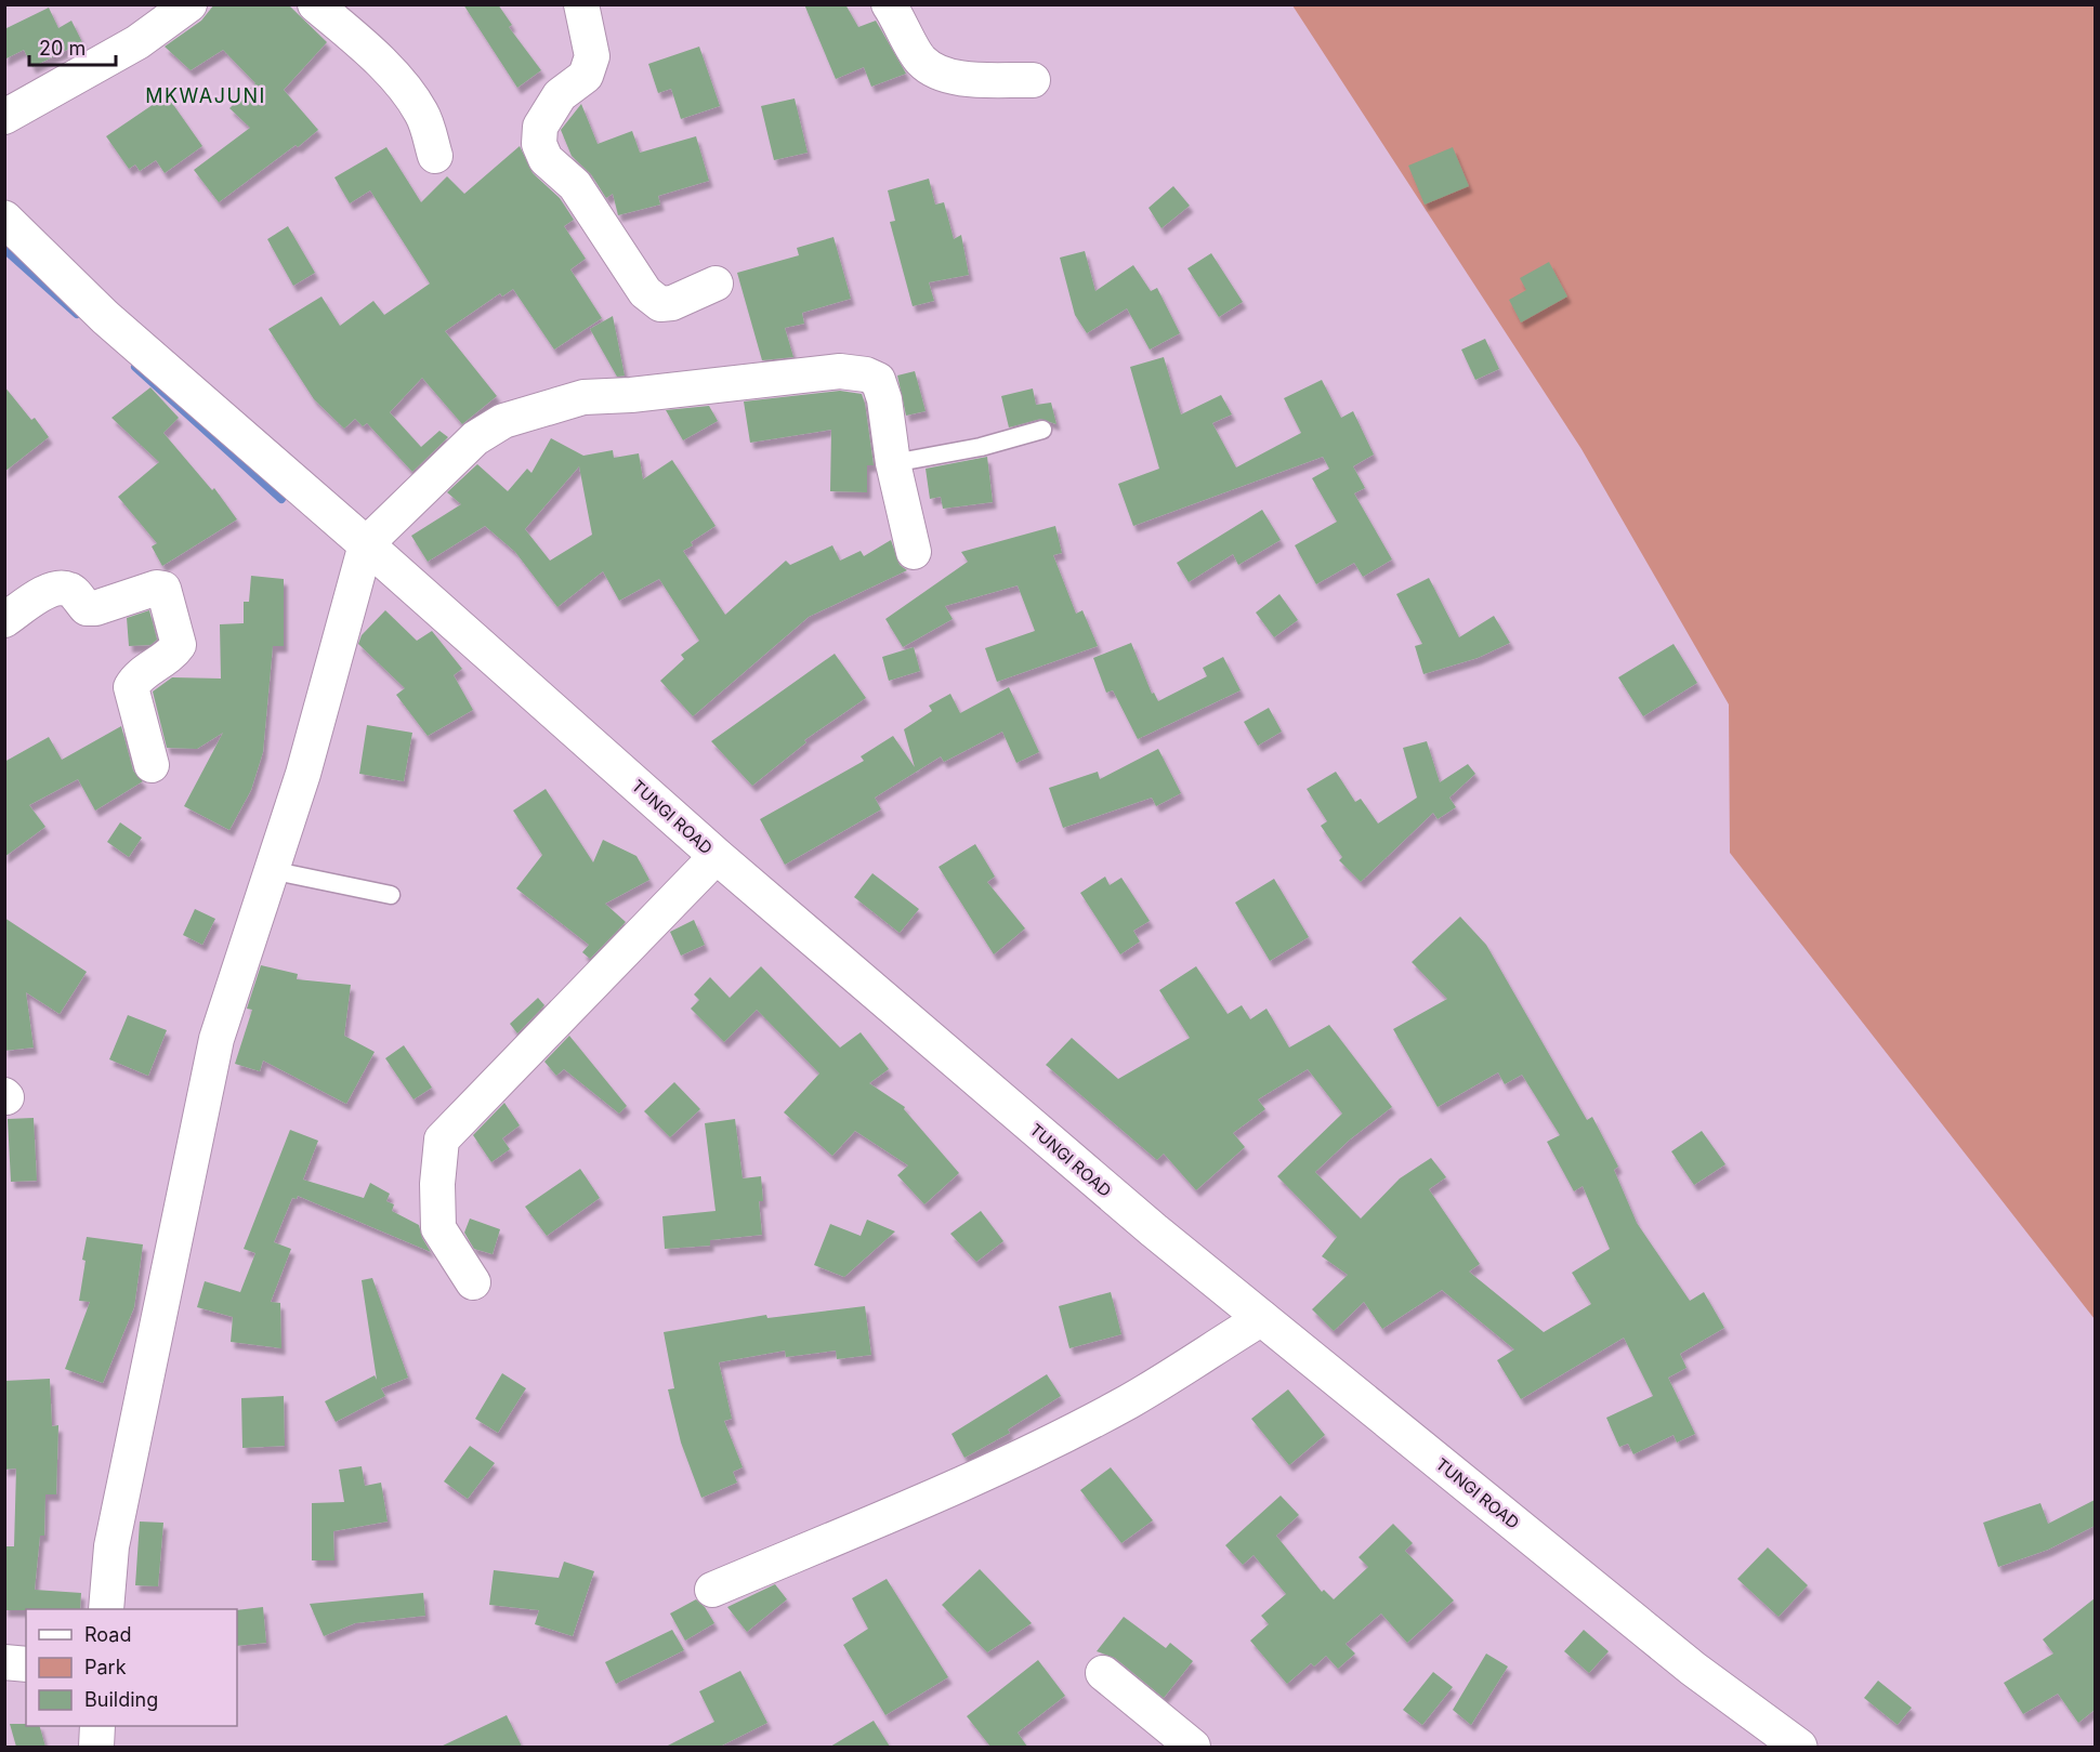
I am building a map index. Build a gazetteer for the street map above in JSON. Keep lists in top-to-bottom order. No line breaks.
{"streets":{"main road":["TUNGI ROAD"]},"districts":["MKWAJUNI"],"legend":["Road","Park","Building"],"scale_bar":"20 m"}
